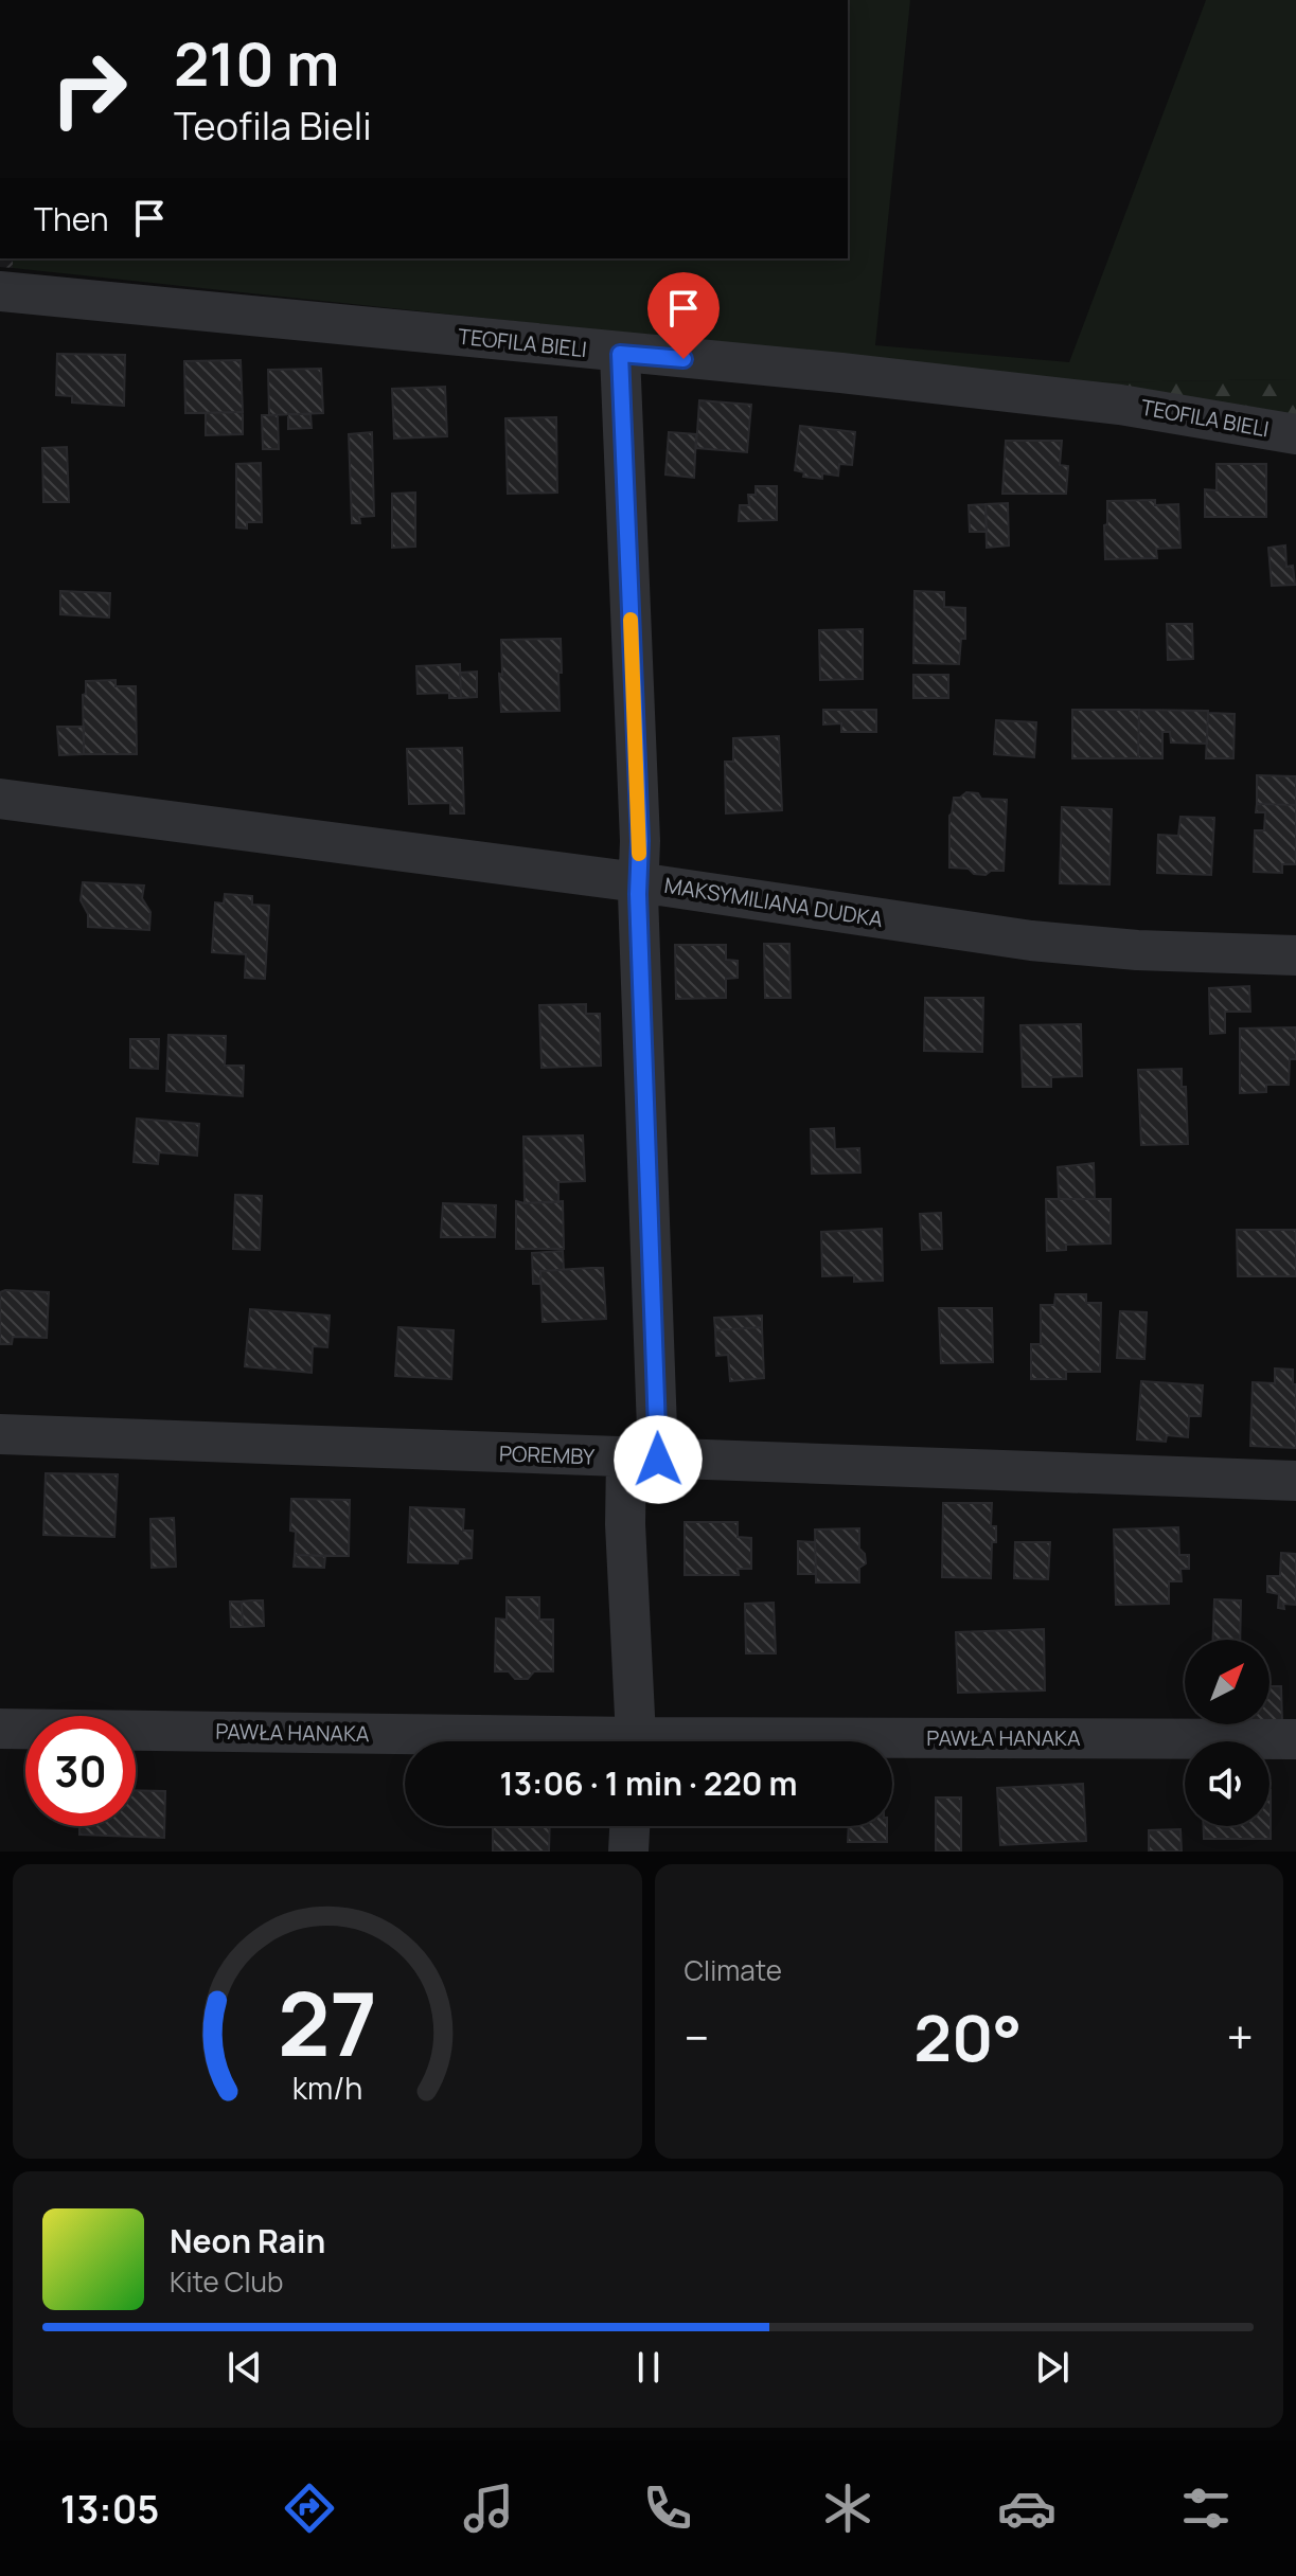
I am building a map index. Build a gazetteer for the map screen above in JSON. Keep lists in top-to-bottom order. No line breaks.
{"streets":{"street":["TEOFILA BIELI","MAKSYMILIANA DUDKA","POREMBY","PAWŁA HANAKA"]},"north":"top right","page":{"turn":["210 m","Teofila Bieli"],"then":"Then","limit":"30","trip":"13:06 · 1 min · 220 m","tile":"Climate","heat":["−","20°","+"],"song":["Neon Rain","Kite Club"],"tabs":"13:05","gauge":["27","km/h"]}}
